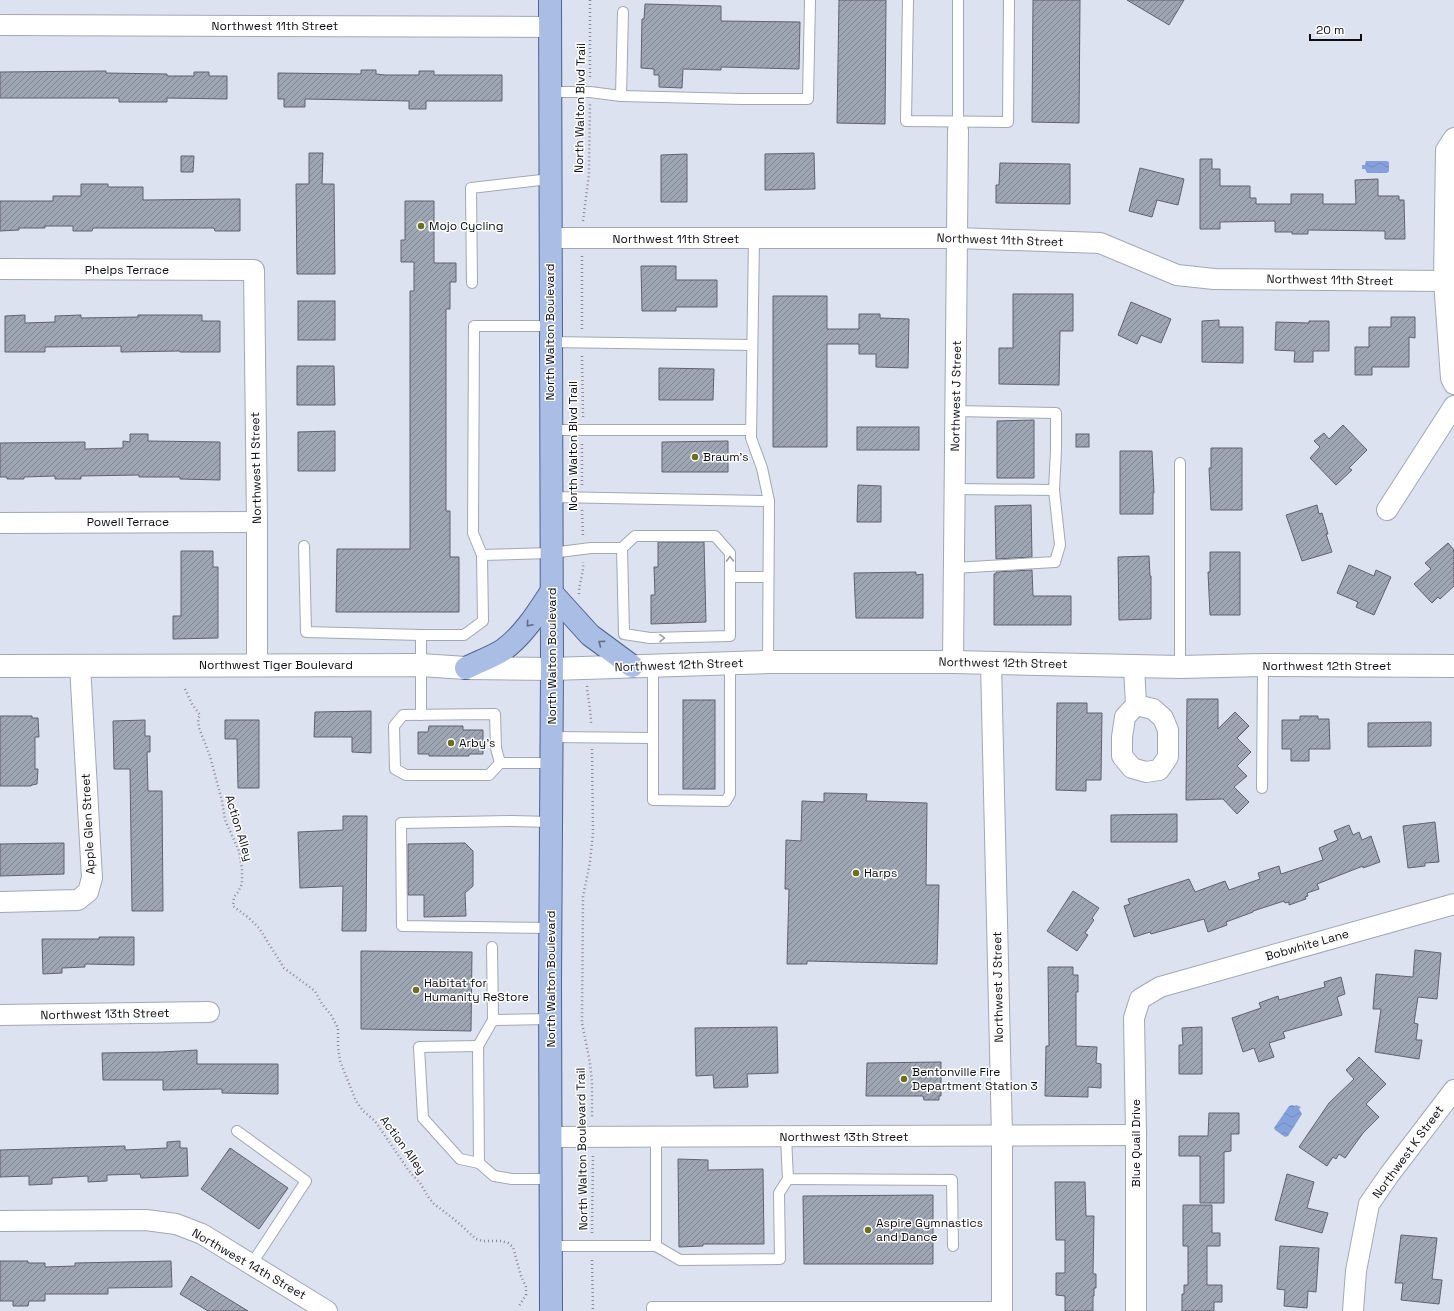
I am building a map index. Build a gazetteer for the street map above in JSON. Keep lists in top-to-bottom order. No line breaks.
{"streets":{"main road":["North Walton Boulevard"],"street":["Northwest 11th Street","Phelps Terrace","Northwest J Street","Northwest H Street","Powell Terrace","Northwest 12th Street","Northwest Tiger Boulevard","Apple Glen Street","Bobwhite Lane","Northwest 13th Street","Blue Quail Drive","Northwest K Street","Northwest 14th Street"],"path":["North Walton Blvd Trail","Action Alley","North Walton Boulevard Trail"]},"crossings":[["Northwest 11th Street","North Walton Boulevard"],["Northwest 11th Street","Northwest J Street"],["Phelps Terrace","Northwest H Street"],["North Walton Boulevard","Northwest 12th Street"],["North Walton Boulevard","Northwest Tiger Boulevard"],["North Walton Boulevard","Northwest 13th Street"],["Northwest J Street","Northwest 12th Street"],["Northwest J Street","Northwest 13th Street"],["Northwest H Street","Powell Terrace"],["Northwest H Street","Northwest Tiger Boulevard"],["Northwest 12th Street","Northwest Tiger Boulevard"],["Northwest Tiger Boulevard","Apple Glen Street"],["Bobwhite Lane","Blue Quail Drive"],["Northwest 13th Street","Blue Quail Drive"],["Northwest 13th Street","North Walton Boulevard Trail"]],"places":["Mojo Cycling","Braum's","Arby's","Harps","Habitat for Humanity ReStore","Bentonville Fire Department Station 3","Aspire Gymnastics and Dance"],"scale_bar":"20 m"}
